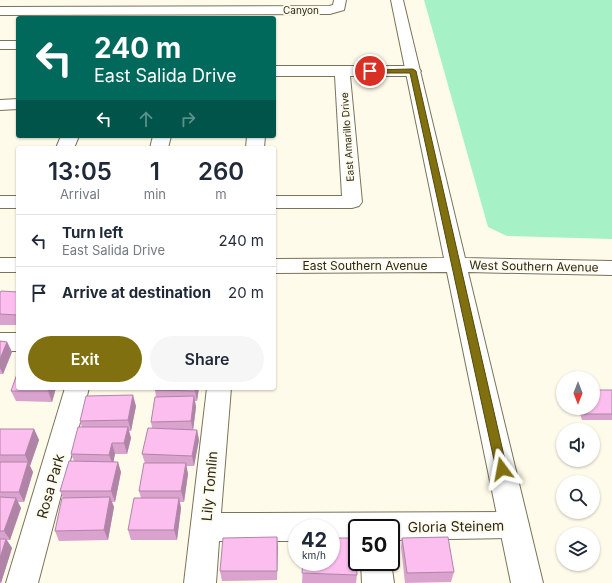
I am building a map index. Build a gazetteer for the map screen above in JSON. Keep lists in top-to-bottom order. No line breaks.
{"streets":{"main road":["Canyon","East Amarillo Drive","East Southern Avenue","West Southern Avenue","Rosa Park","Lily Tomlin","Gloria Steinem"]},"crossings":[["East Southern Avenue","West Southern Avenue"],["Lily Tomlin","Gloria Steinem"]],"north":"bottom","page":{"turn":["240 m","East Salida Drive"],"eta":["13:05","Arrival","1","min","260","m"],"list":[{"name":"Turn left","note":"East Salida Drive","value":"240 m"},{"name":"Arrive at destination","value":"20 m"}],"buttons":["Exit","Share"],"speed":"42 km/h","limit":"50"}}
